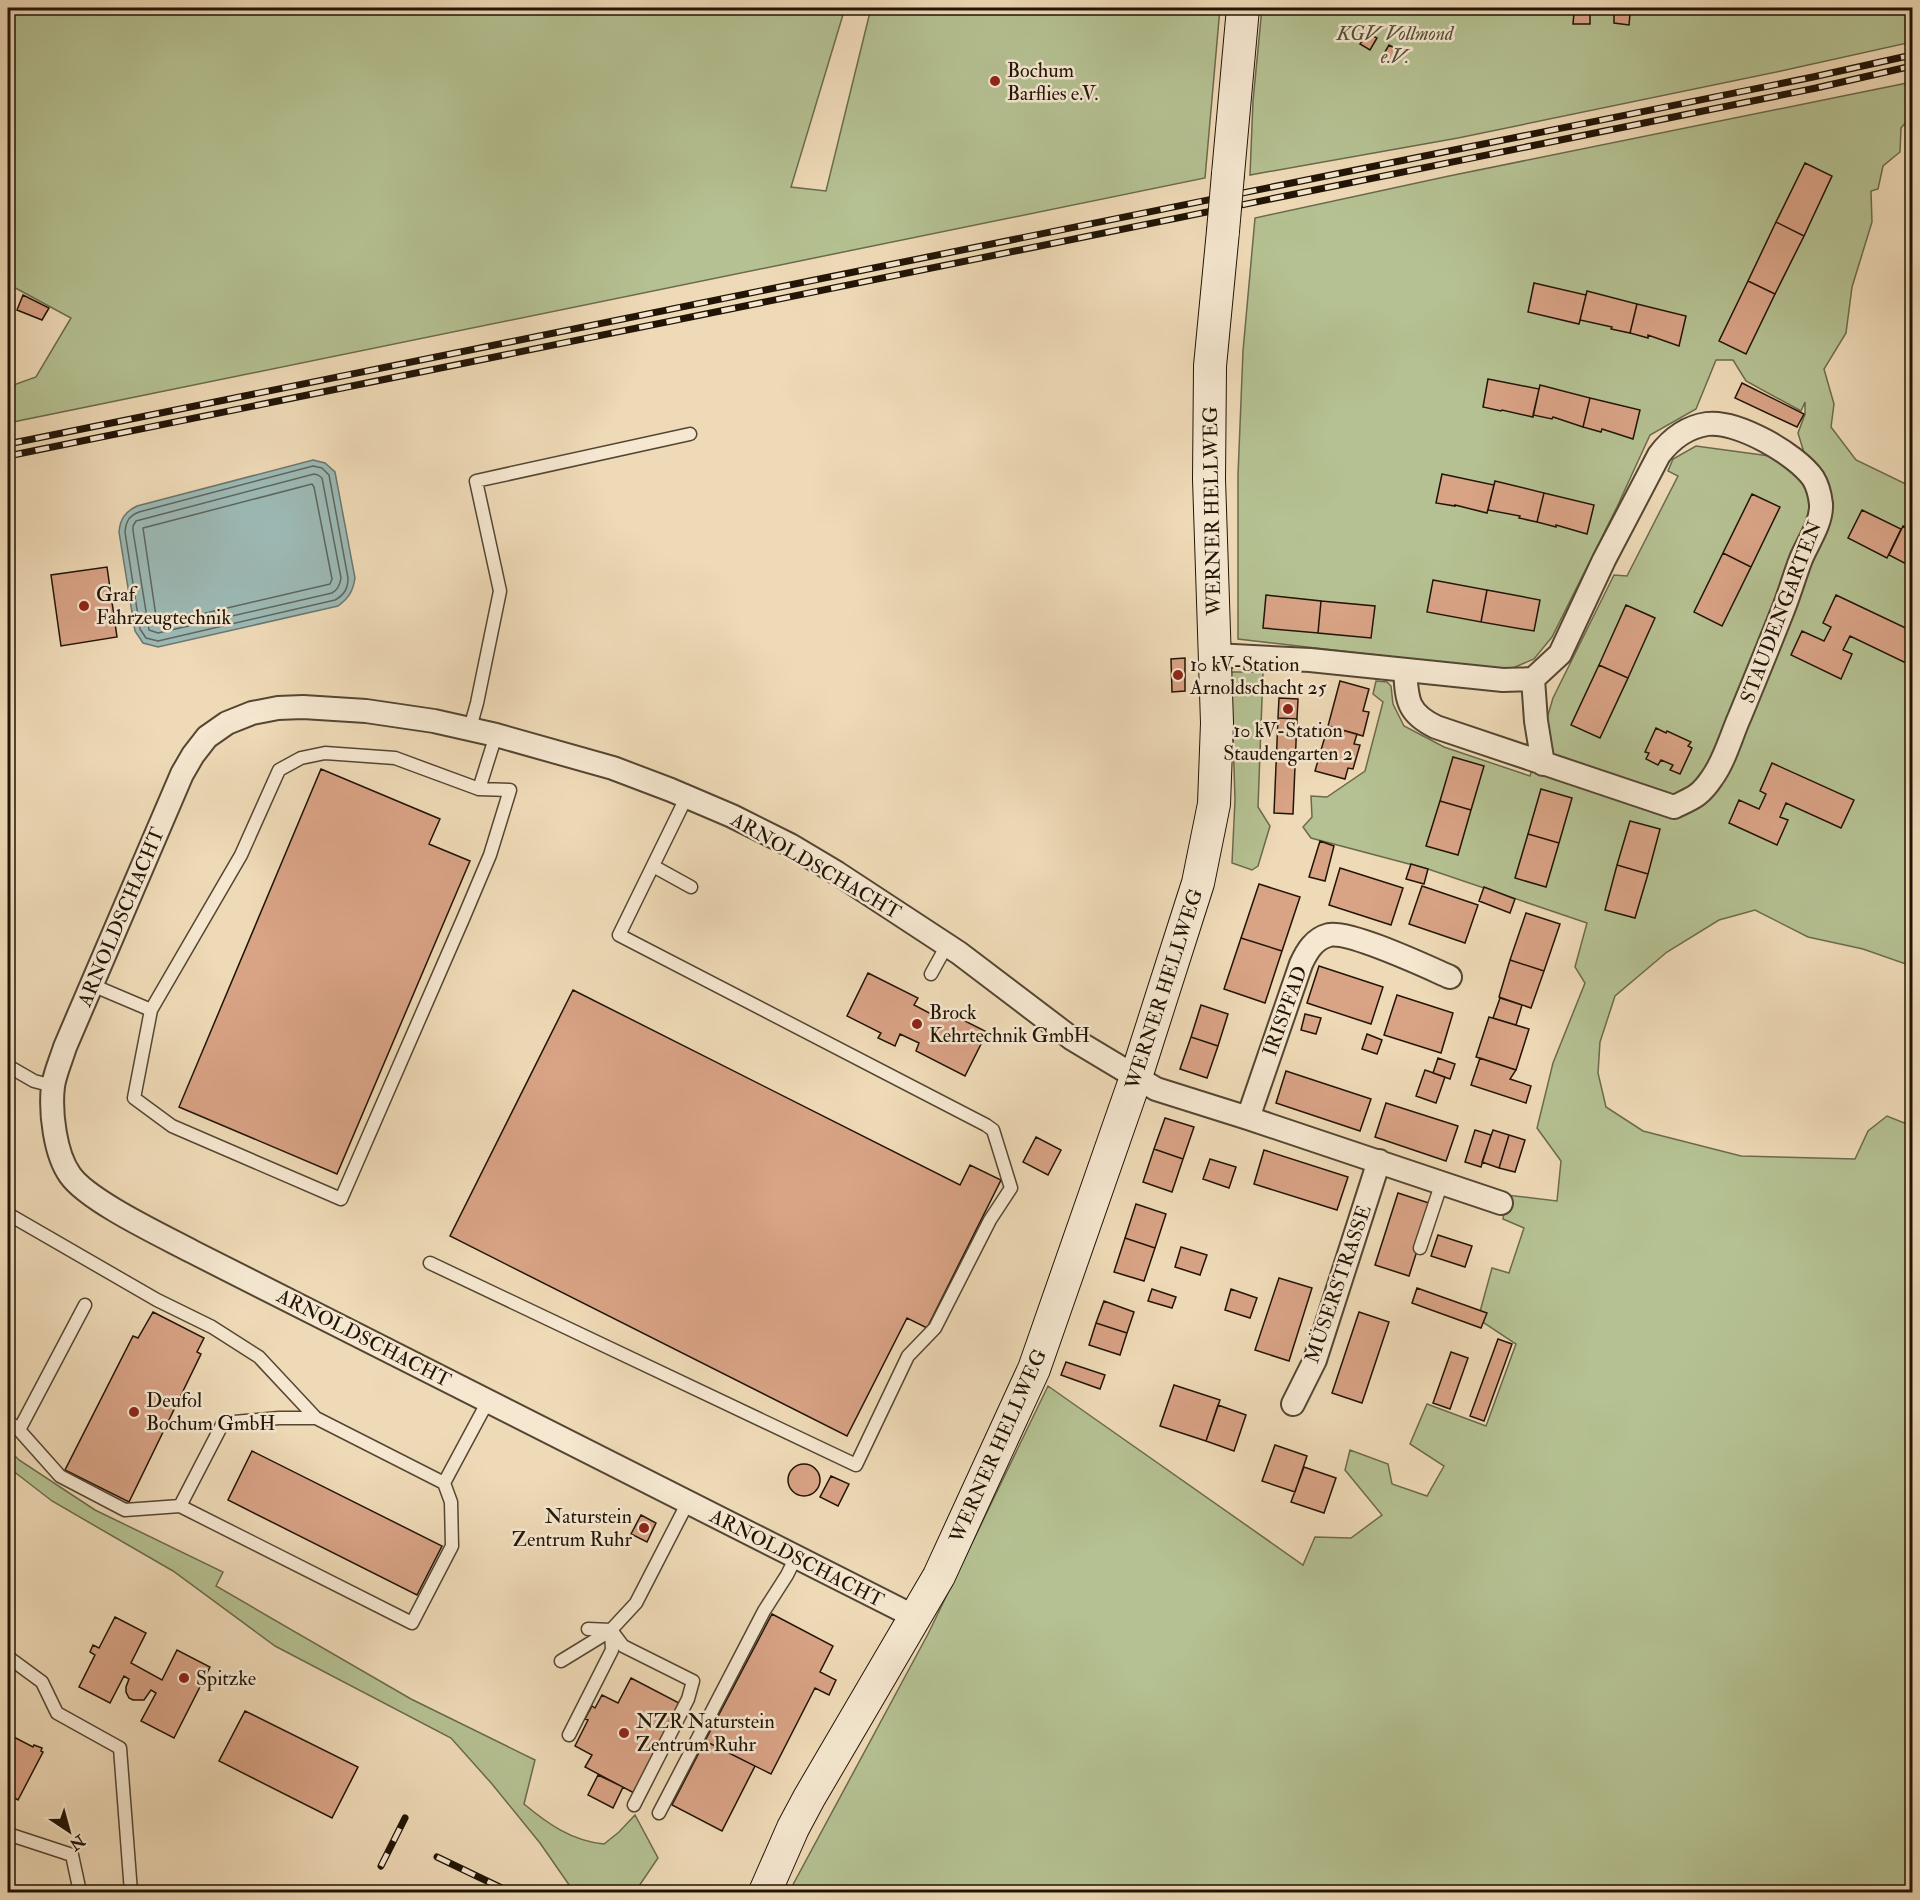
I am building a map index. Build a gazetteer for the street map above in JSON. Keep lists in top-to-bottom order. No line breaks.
{"streets":{"main road":["WERNER HELLWEG"],"street":["STAUDENGARTEN","ARNOLDSCHACHT","IRISPFAD","MÜSERSTRASSE"]},"crossings":[["WERNER HELLWEG","ARNOLDSCHACHT"]],"parks":["KGV Vollmond e.V."],"places":["Bochum Barflies e.V.","Graf Fahrzeugtechnik","10 kV-Station Arnoldschacht 25","10 kV-Station Staudengarten 2","Brock Kehrtechnik GmbH","Deufol Bochum GmbH","Naturstein Zentrum Ruhr","Spitzke","NZR Naturstein Zentrum Ruhr"],"north":"bottom right"}
